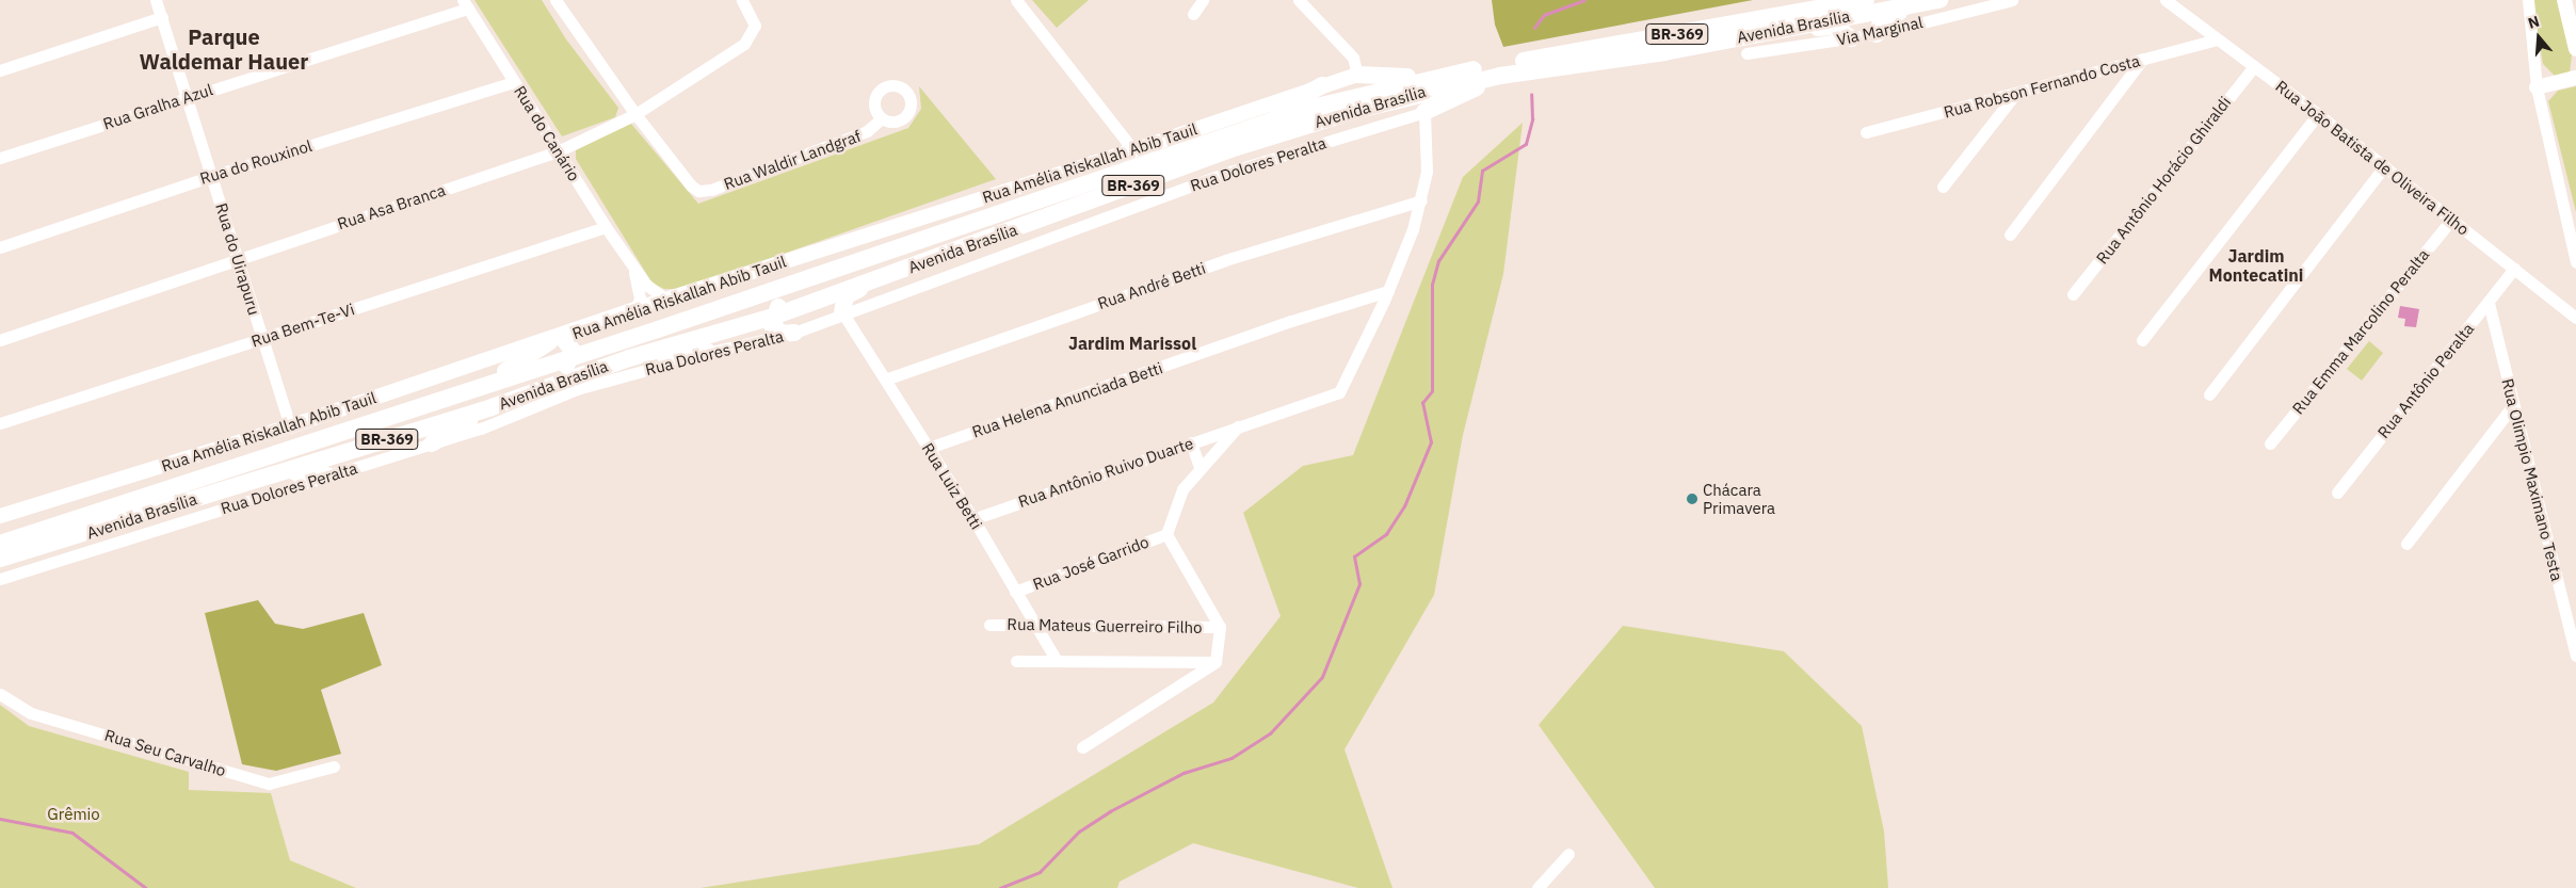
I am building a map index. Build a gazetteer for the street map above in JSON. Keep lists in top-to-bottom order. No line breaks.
{"streets":{"highway":["Avenida Brasília","BR-369"],"main road":["Rua Amélia Riskallah Abib Tauil"],"street":["Via Marginal","Rua Robson Fernando Costa","Rua Gralha Azul","Rua do Canário","Rua João Batista de Oliveira Filho","Rua Waldir Landgraf","Rua do Rouxinol","Rua Dolores Peralta","Rua Antônio Horácio Ghiraldi","Rua Asa Branca","Rua do Uirapuru","Rua André Betti","Rua Bem-Te-Vi","Rua Emma Marcolino Peralta","Rua Antônio Peralta","Rua Helena Anunciada Betti","Rua Antônio Ruivo Duarte","Rua Olimpio Maximano Testa","Rua Luiz Betti","Rua José Garrido","Rua Mateus Guerreiro Filho","Rua Seu Carvalho"]},"crossings":[["Avenida Brasília","Rua Amélia Riskallah Abib Tauil"],["Rua Robson Fernando Costa","Rua João Batista de Oliveira Filho"],["Rua Gralha Azul","Rua do Canário"],["Rua Gralha Azul","Rua do Uirapuru"],["Rua do Canário","Rua do Rouxinol"],["Rua do Canário","Rua Asa Branca"],["Rua do Canário","Rua Bem-Te-Vi"],["Rua João Batista de Oliveira Filho","Rua Antônio Horácio Ghiraldi"],["Rua João Batista de Oliveira Filho","Rua Emma Marcolino Peralta"],["Rua João Batista de Oliveira Filho","Rua Antônio Peralta"],["Rua Waldir Landgraf","Rua Asa Branca"],["Rua do Rouxinol","Rua do Uirapuru"],["Rua Amélia Riskallah Abib Tauil","Rua do Uirapuru"],["Rua Dolores Peralta","Rua Antônio Ruivo Duarte"],["Rua Dolores Peralta","Rua Luiz Betti"],["Rua Asa Branca","Rua do Uirapuru"],["Rua do Uirapuru","Rua Bem-Te-Vi"],["Rua André Betti","Rua Antônio Ruivo Duarte"],["Rua André Betti","Rua Luiz Betti"],["Rua Antônio Peralta","Rua Olimpio Maximano Testa"],["Rua Helena Anunciada Betti","Rua Antônio Ruivo Duarte"],["Rua Helena Anunciada Betti","Rua Luiz Betti"],["Rua Antônio Ruivo Duarte","Rua Luiz Betti"],["Rua Luiz Betti","Rua José Garrido"],["Rua Luiz Betti","Rua Mateus Guerreiro Filho"]],"districts":["Parque Waldemar Hauer","Jardim Montecatini","Jardim Marissol"],"parks":["Grêmio"],"places":["Chácara Primavera"],"north":"top"}
